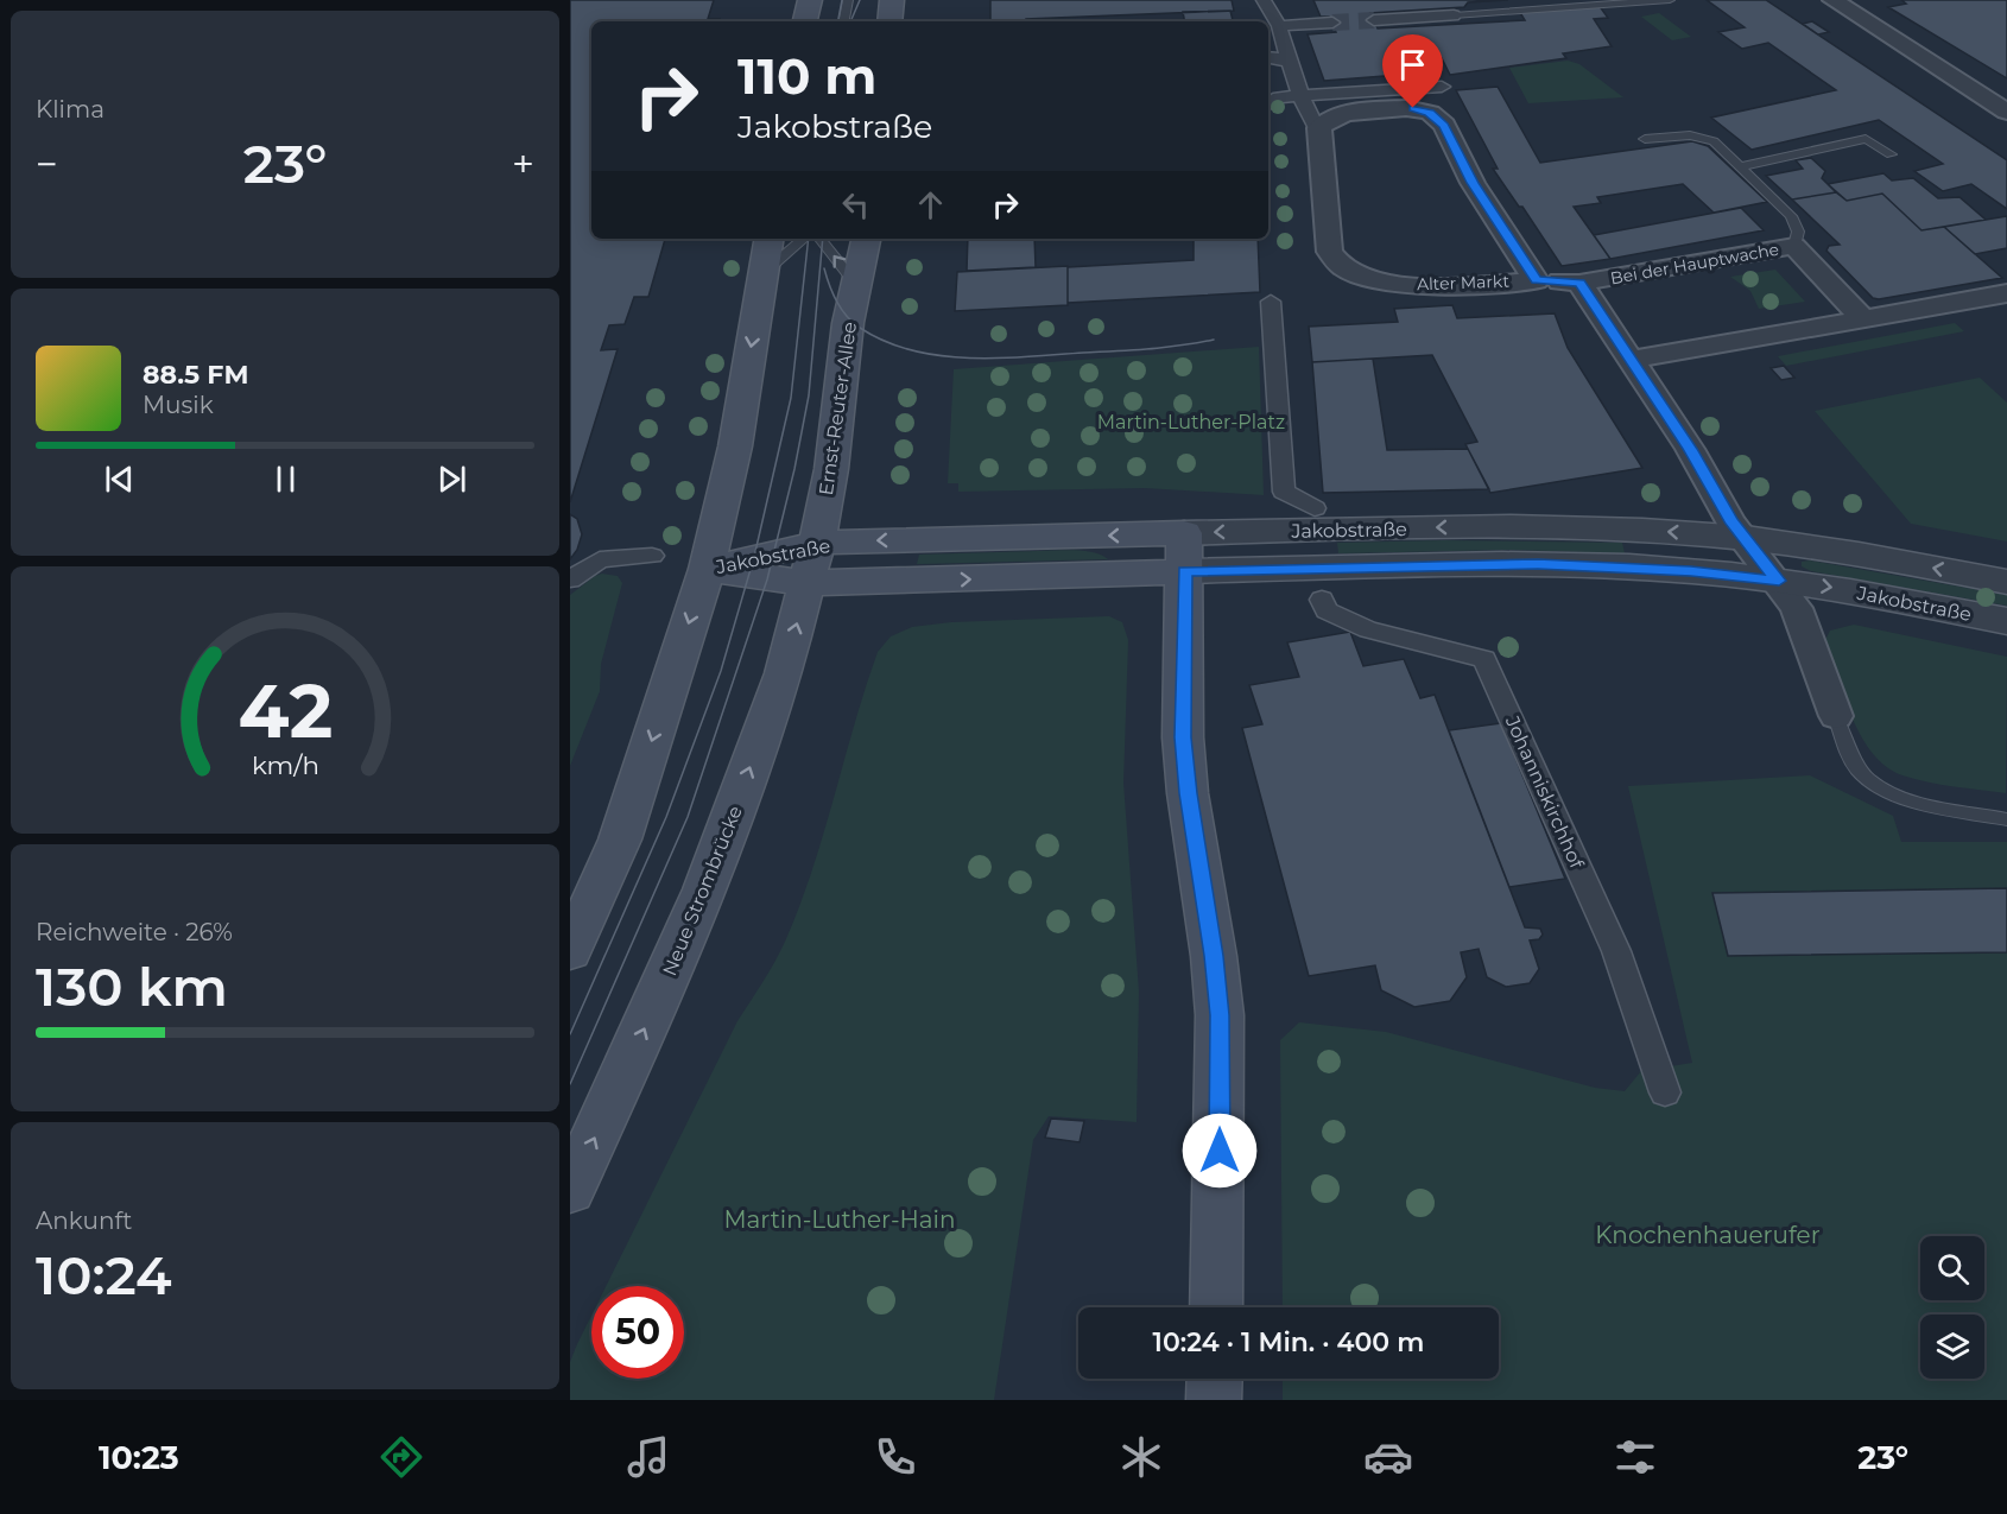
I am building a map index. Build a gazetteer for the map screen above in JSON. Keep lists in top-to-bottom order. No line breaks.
{"streets":{"main road":["Ernst-Reuter-Allee","Jakobstraße","Neue Strombrücke"],"street":["Bei der Hauptwache","Alter Markt","Johanniskirchhof"]},"crossings":[["Bei der Hauptwache","Alter Markt"],["Bei der Hauptwache","Jakobstraße"],["Ernst-Reuter-Allee","Jakobstraße"],["Ernst-Reuter-Allee","Neue Strombrücke"],["Jakobstraße","Neue Strombrücke"]],"parks":["Martin-Luther-Platz","Martin-Luther-Hain","Knochenhauerufer"],"page":{"tile":["Klima",["Reichweite · 26%","130 km"],["Ankunft","10:24"]],"turn":["110 m","Jakobstraße"],"heat":["−","23°","+"],"song":["88.5 FM","Musik"],"limit":"50","trip":"10:24 · 1 Min. · 400 m","tabs":["10:23","23°"],"gauge":["42","km/h"]}}
